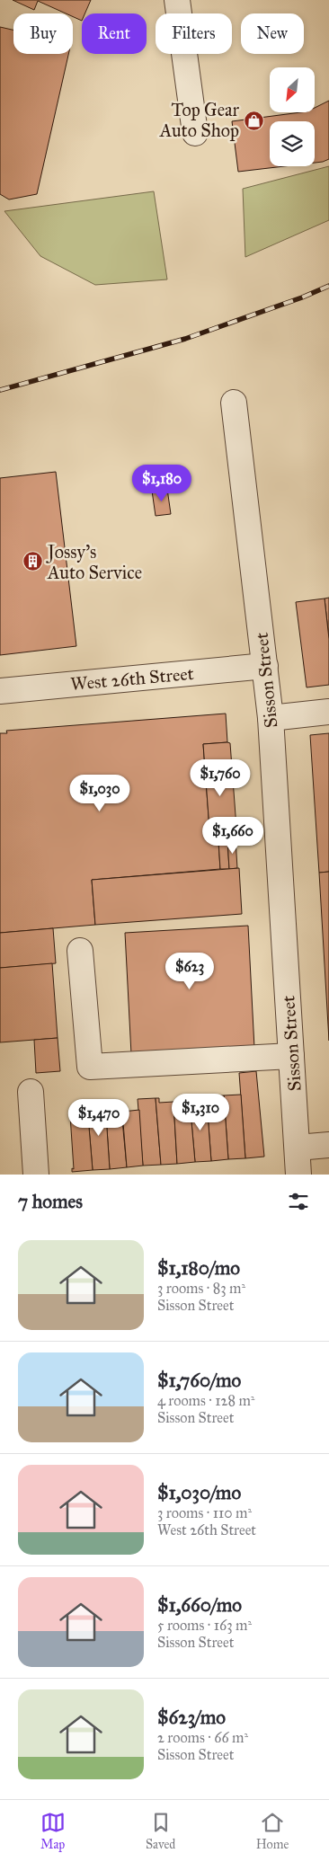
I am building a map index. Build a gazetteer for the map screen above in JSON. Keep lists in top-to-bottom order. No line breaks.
{"streets":{"street":["West 26th Street","Sisson Street"]},"crossings":[["West 26th Street","Sisson Street"]],"places":{"shop":["Top Gear Auto Shop"],"building":["Jossy's Auto Service"]},"north":"bottom left","page":{"chip":["Buy","Rent","Filters","New"],"price":["$1,180","$1,760","$1,030","$1,660","$623","$1,310","$1,470"],"heading":"7 homes","list":[{"name":"$1,180/mo","note":"3 rooms · 83 m² · Sisson Street"},{"name":"$1,760/mo","note":"4 rooms · 128 m² · Sisson Street"},{"name":"$1,030/mo","note":"3 rooms · 110 m² · West 26th Street"},{"name":"$1,660/mo","note":"5 rooms · 163 m² · Sisson Street"},{"name":"$623/mo","note":"2 rooms · 66 m² · Sisson Street"}],"tabs":["Map","Saved","Home"]}}
